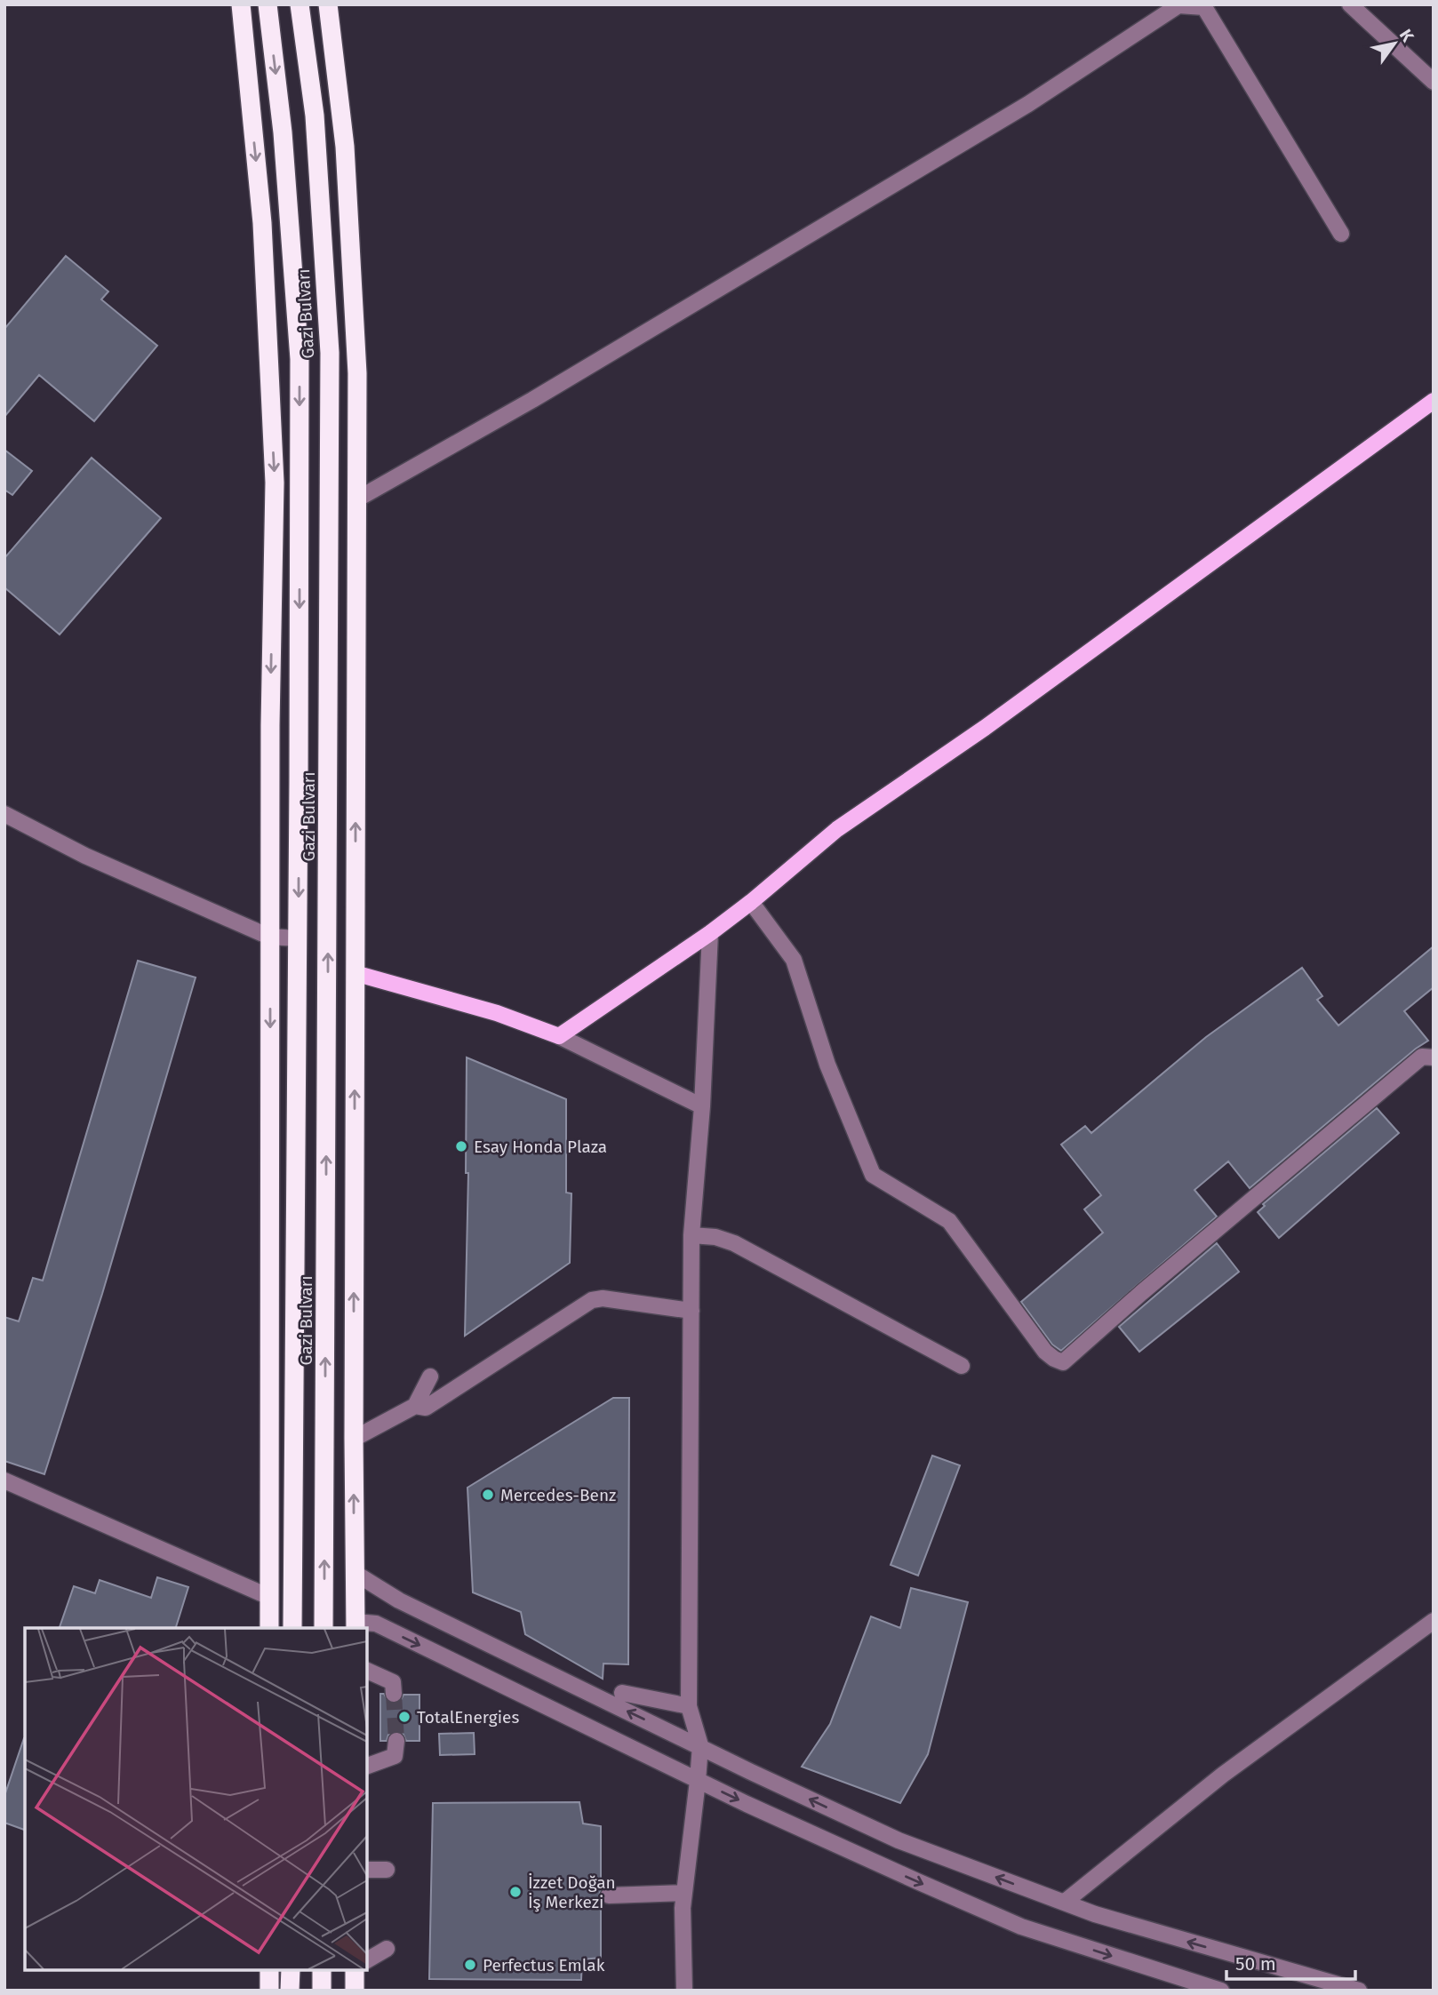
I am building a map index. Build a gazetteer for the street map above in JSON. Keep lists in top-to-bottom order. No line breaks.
{"streets":{"highway":["Gazi Bulvarı"]},"places":["Esay Honda Plaza","Mercedes-Benz","TotalEnergies","İzzet Doğan İş Merkezi","Perfectus Emlak"],"scale_bar":"50 m","north":"top right"}
